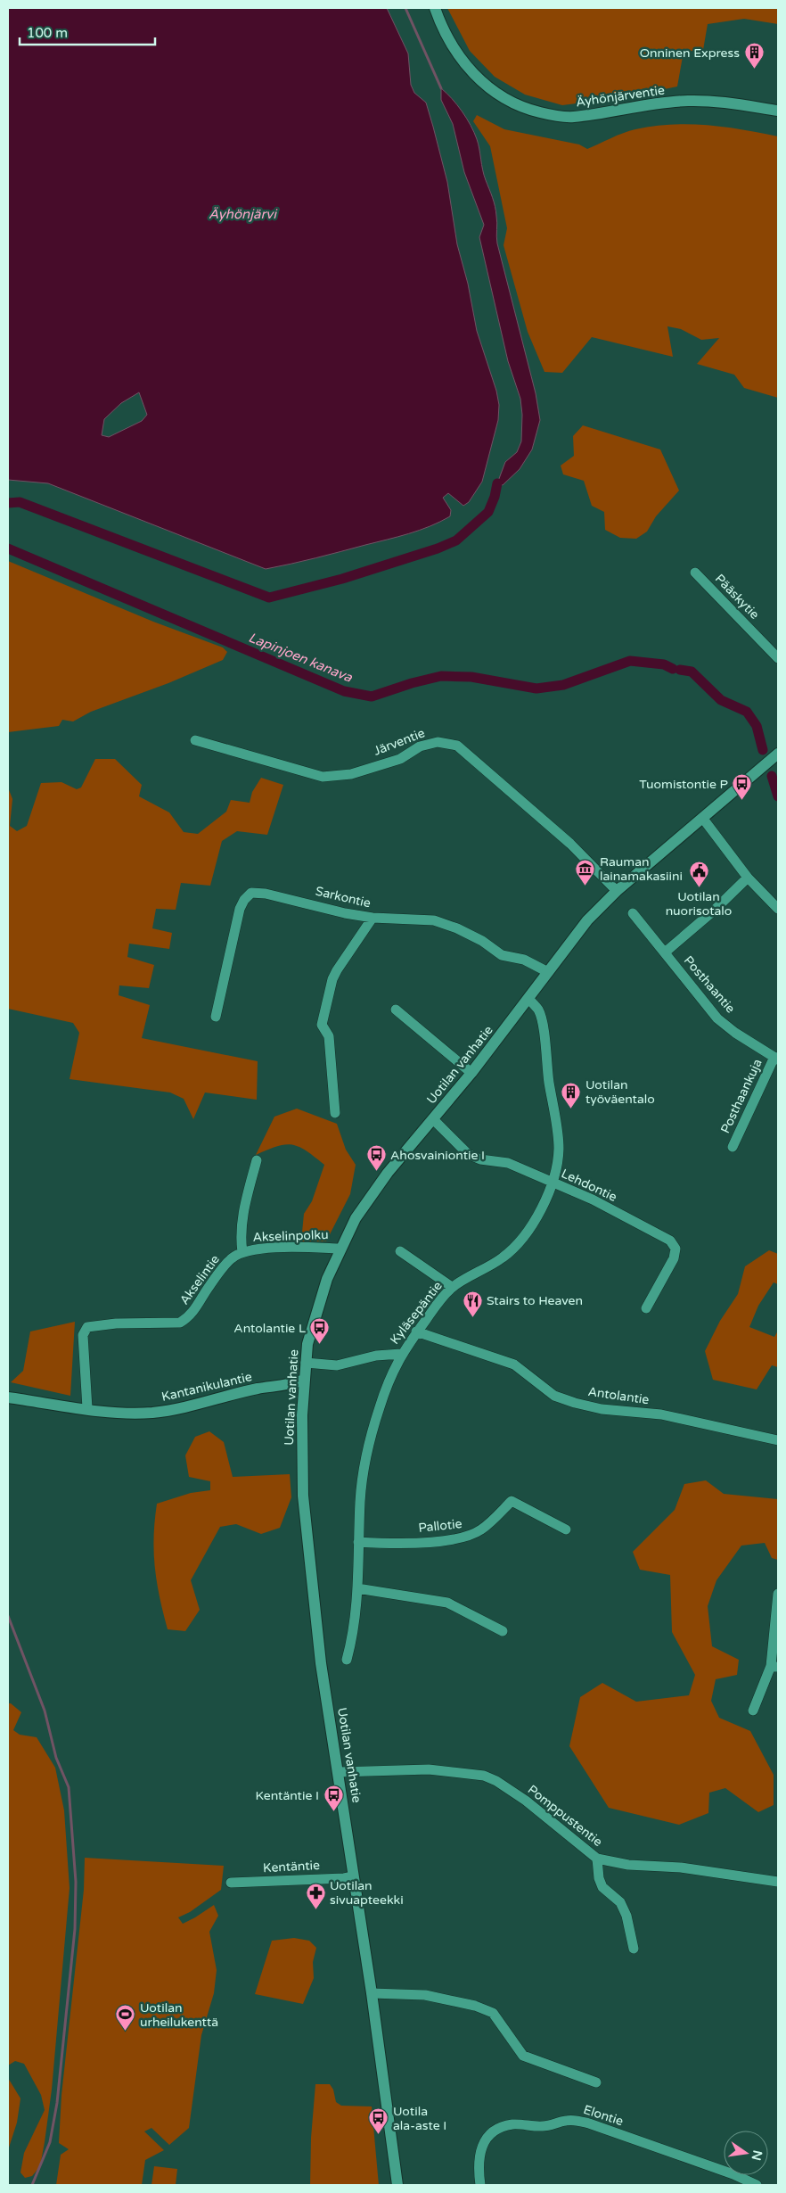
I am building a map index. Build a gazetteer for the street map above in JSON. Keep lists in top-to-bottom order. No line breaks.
{"streets":{"main road":["Äyhönjärventie","Uotilan vanhatie","Kantanikulantie"],"street":["Pääskytie","Järventie","Sarkontie","Posthaantie","Posthaankuja","Lehdontie","Akselinpolku","Akselintie","Kyläsepäntie","Antolantie","Pallotie","Pomppustentie","Kentäntie","Elontie"]},"crossings":[["Järventie","Uotilan vanhatie"],["Sarkontie","Uotilan vanhatie"],["Posthaantie","Posthaankuja"],["Uotilan vanhatie","Lehdontie"],["Uotilan vanhatie","Akselinpolku"],["Uotilan vanhatie","Kyläsepäntie"],["Uotilan vanhatie","Kantanikulantie"],["Uotilan vanhatie","Pomppustentie"],["Uotilan vanhatie","Kentäntie"],["Lehdontie","Kyläsepäntie"],["Akselinpolku","Akselintie"],["Akselintie","Kantanikulantie"],["Kyläsepäntie","Antolantie"],["Kyläsepäntie","Pallotie"]],"water":["Äyhönjärvi","Lapinjoen kanava"],"places":{"building":["Onninen Express","Uotilan työväentalo"],"bus stop":["Tuomistontie P","Ahosvainiontie I","Antolantie L","Kentäntie I","Uotila ala-aste I"],"museum":["Rauman lainamakasiini"],"public building":["Uotilan nuorisotalo"],"restaurant":["Stairs to Heaven"],"pharmacy":["Uotilan sivuapteekki"],"sports":["Uotilan urheilukenttä"]},"scale_bar":"100 m","north":"right"}
